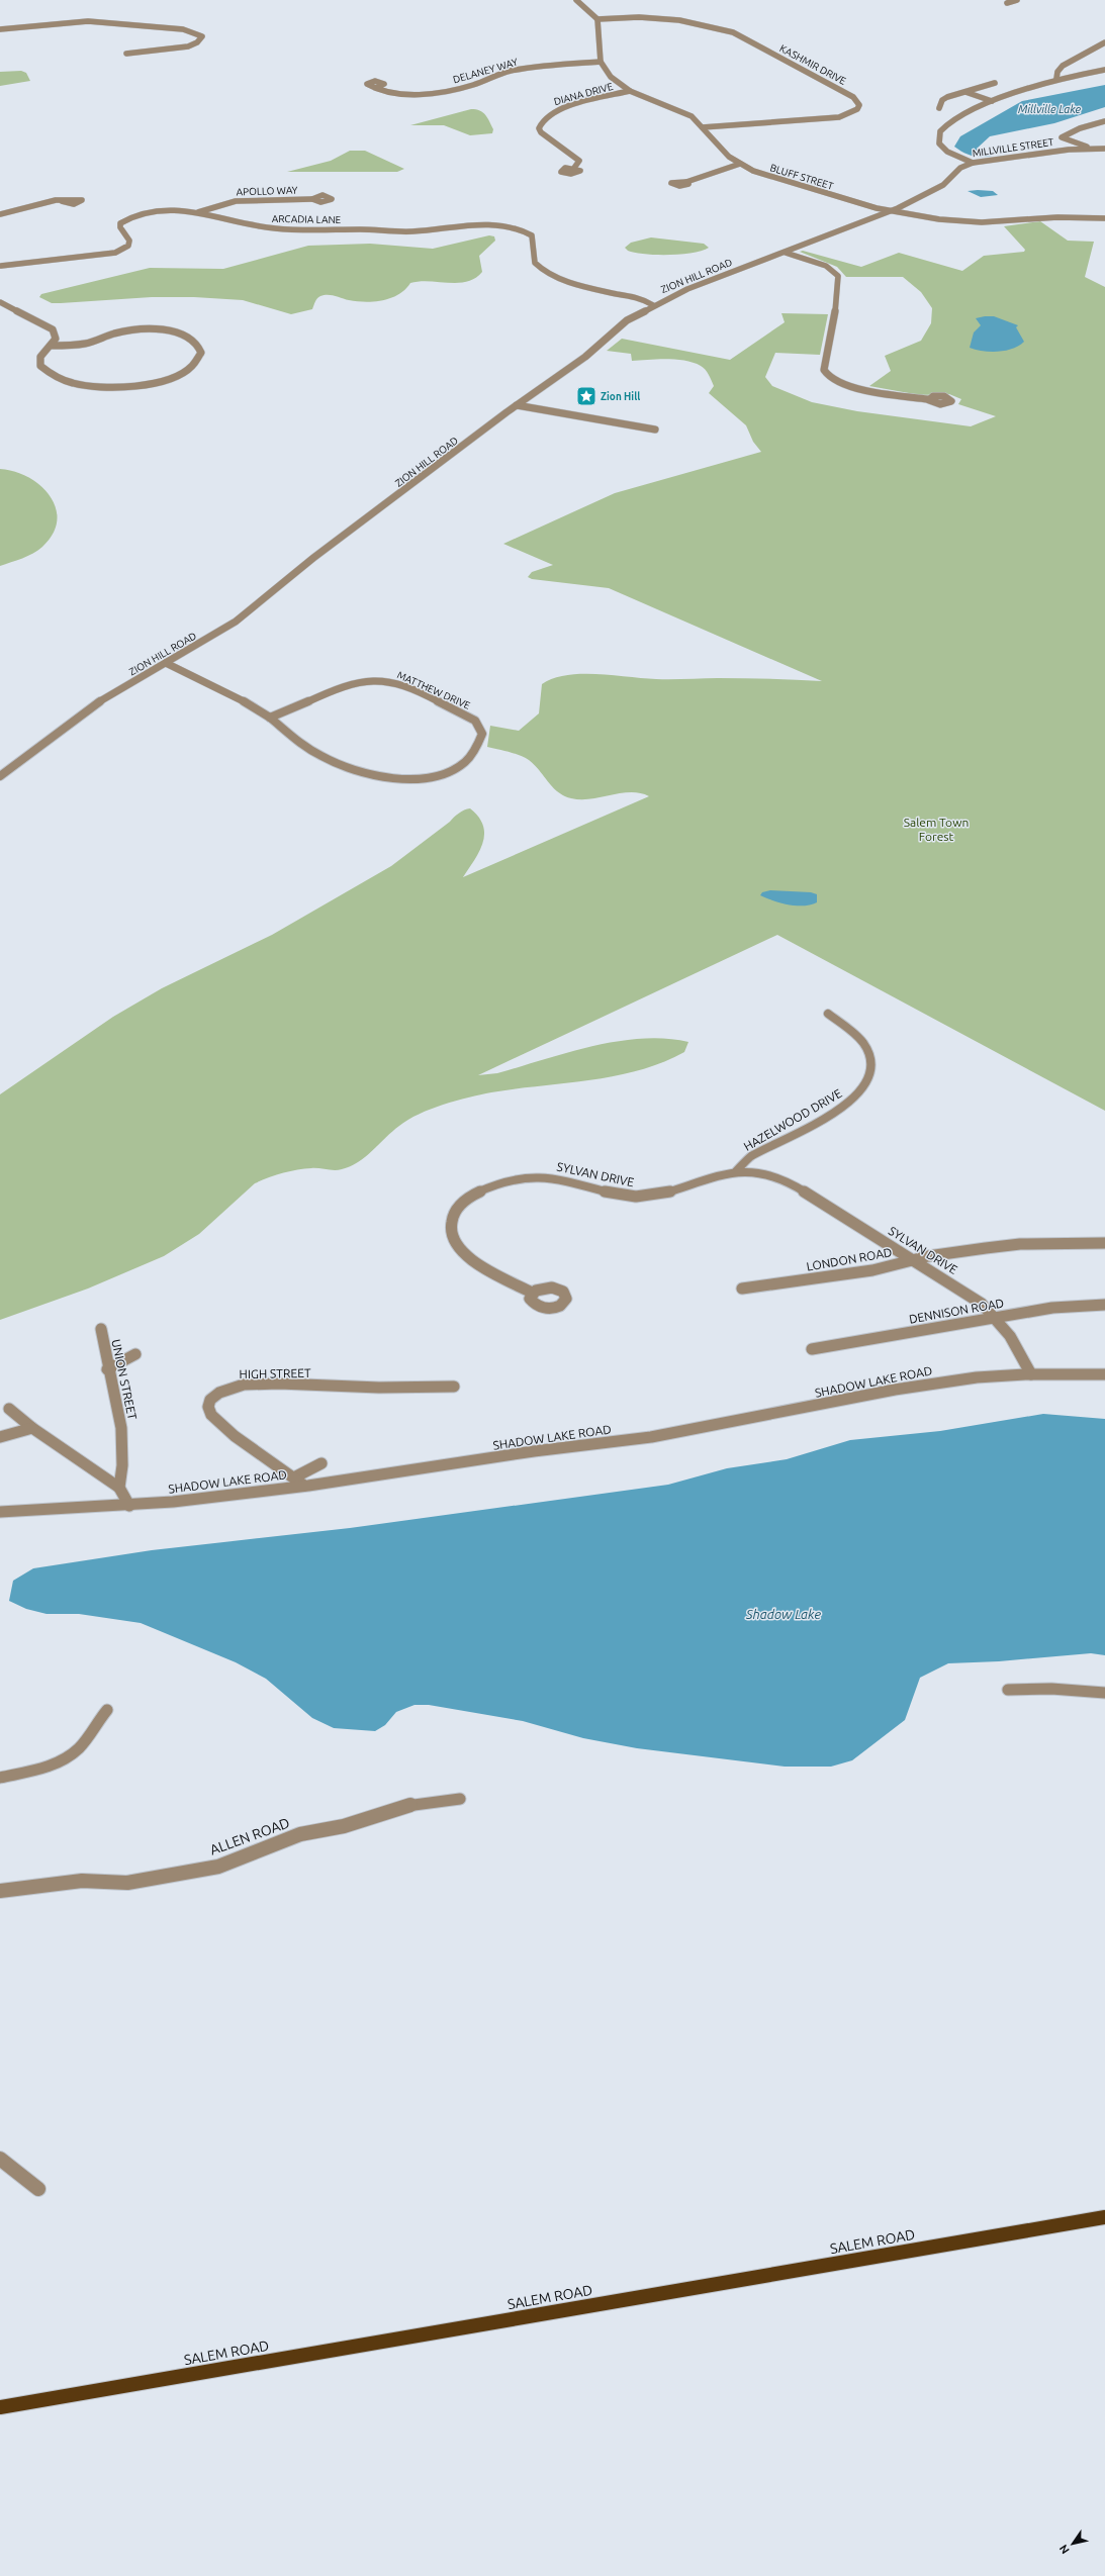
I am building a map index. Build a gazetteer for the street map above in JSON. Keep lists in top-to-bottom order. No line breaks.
{"streets":{"main road":["SALEM ROAD"],"street":["KASHMIR DRIVE","DELANEY WAY","DIANA DRIVE","MILLVILLE STREET","BLUFF STREET","APOLLO WAY","ARCADIA LANE","ZION HILL ROAD","MATTHEW DRIVE","HAZELWOOD DRIVE","SYLVAN DRIVE","LONDON ROAD","DENNISON ROAD","HIGH STREET","UNION STREET","SHADOW LAKE ROAD","ALLEN ROAD"]},"crossings":[["KASHMIR DRIVE","BLUFF STREET"],["DELANEY WAY","BLUFF STREET"],["DIANA DRIVE","BLUFF STREET"],["MILLVILLE STREET","BLUFF STREET"],["MILLVILLE STREET","ZION HILL ROAD"],["BLUFF STREET","ZION HILL ROAD"],["APOLLO WAY","ARCADIA LANE"],["ARCADIA LANE","ZION HILL ROAD"],["ZION HILL ROAD","MATTHEW DRIVE"],["HAZELWOOD DRIVE","SYLVAN DRIVE"],["SYLVAN DRIVE","LONDON ROAD"],["SYLVAN DRIVE","DENNISON ROAD"],["SYLVAN DRIVE","SHADOW LAKE ROAD"],["HIGH STREET","SHADOW LAKE ROAD"]],"water":["Millville Lake","Shadow Lake"],"parks":["Salem Town Forest"],"places":{"place":["Zion Hill"]},"north":"bottom left"}
